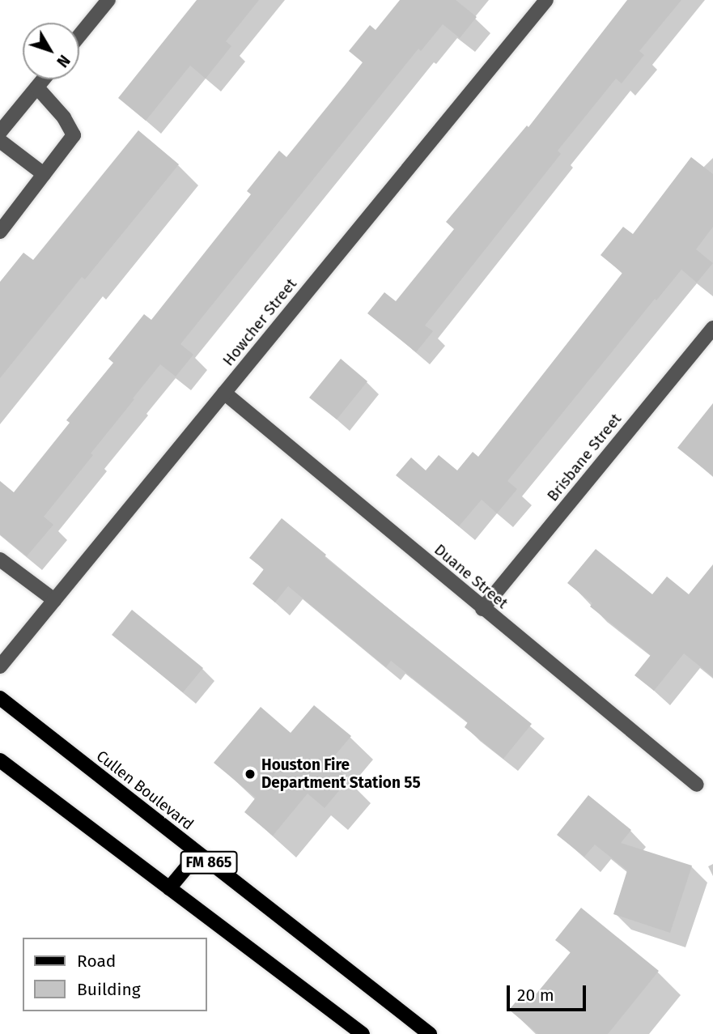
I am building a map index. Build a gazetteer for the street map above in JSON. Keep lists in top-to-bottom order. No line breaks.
{"streets":{"main road":["Cullen Boulevard","FM 865"],"street":["Howcher Street","Brisbane Street","Duane Street"]},"crossings":[["Howcher Street","Duane Street"],["Brisbane Street","Duane Street"]],"places":["Houston Fire Department Station 55"],"legend":["Road","Building"],"scale_bar":"20 m","north":"bottom right"}
